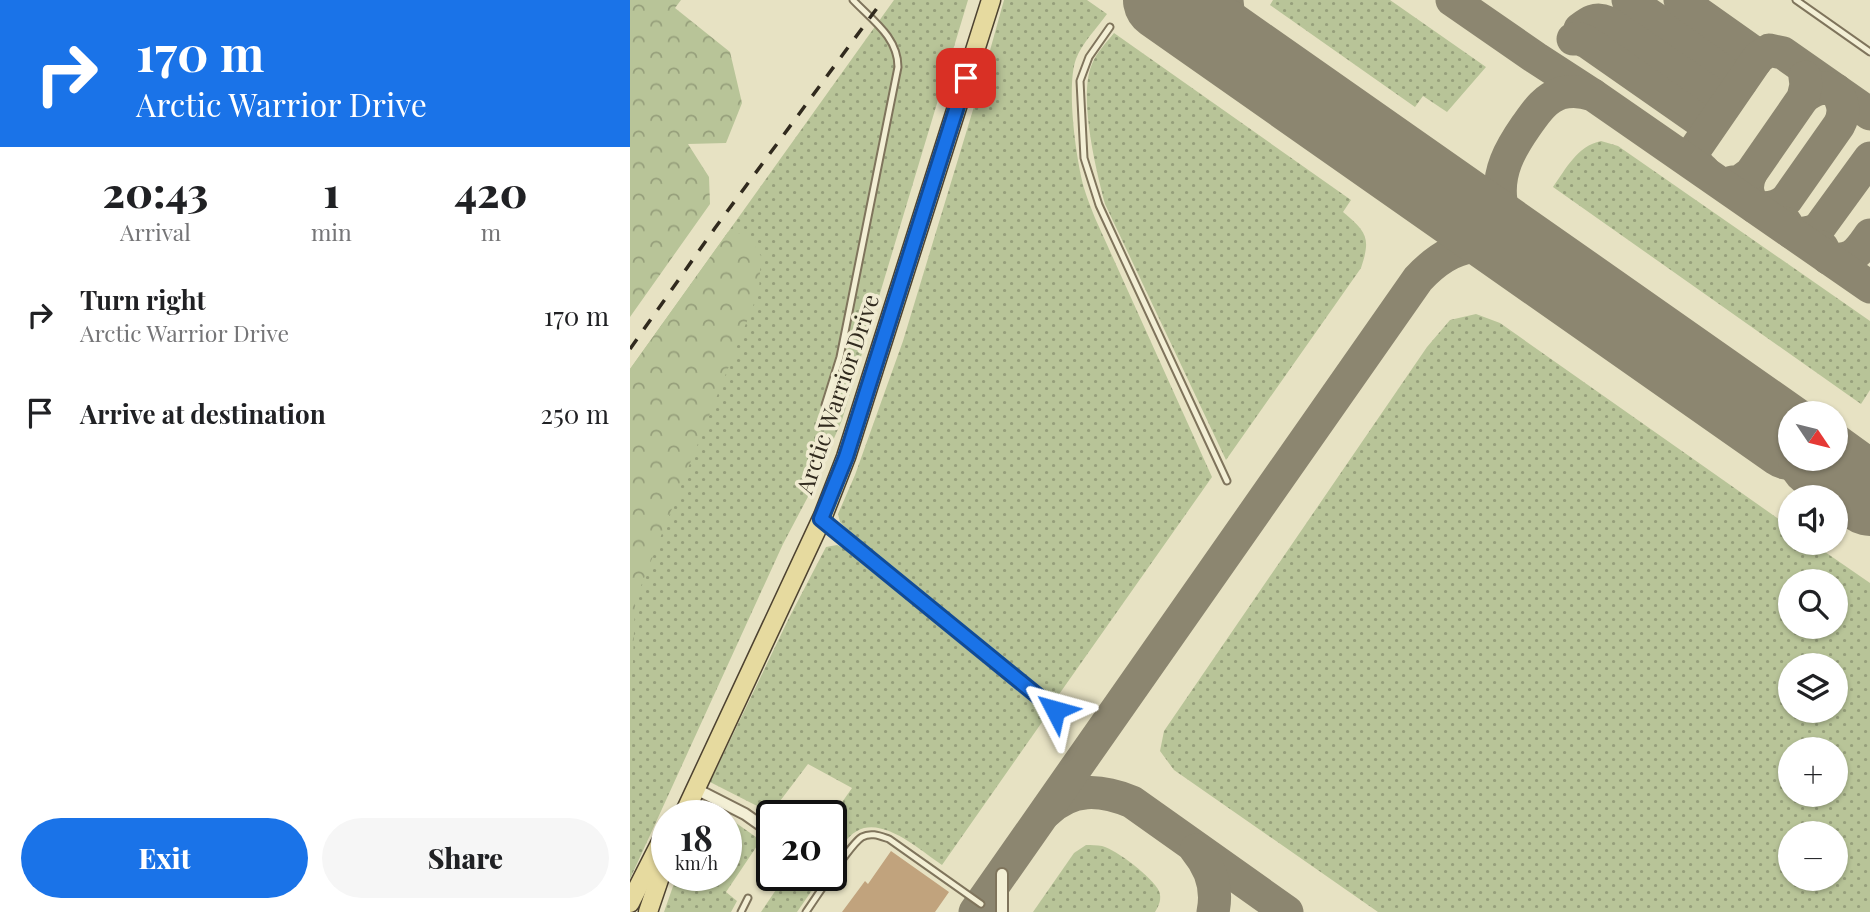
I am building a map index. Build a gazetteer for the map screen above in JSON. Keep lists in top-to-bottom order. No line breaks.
{"streets":{"main road":["Arctic Warrior Drive"]},"north":"bottom right","page":{"turn":["170 m","Arctic Warrior Drive"],"eta":["20:43","Arrival","1","min","420","m"],"list":[{"name":"Turn right","note":"Arctic Warrior Drive","value":"170 m"},{"name":"Arrive at destination","value":"250 m"}],"map_buttons":["+","−"],"speed":"18 km/h","limit":"20","buttons":["Exit","Share"]}}
